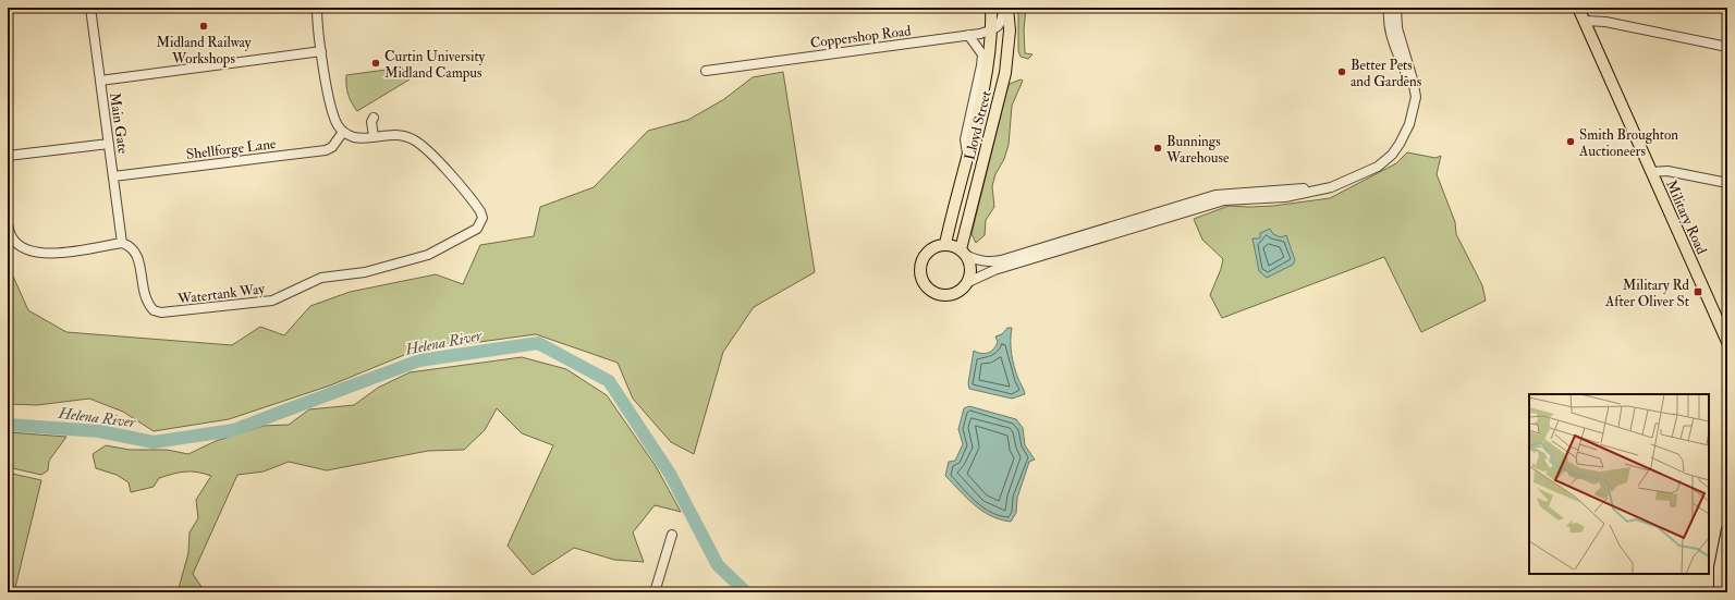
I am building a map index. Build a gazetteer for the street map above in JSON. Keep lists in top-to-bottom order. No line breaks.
{"streets":{"main road":["Lloyd Street","Military Road"],"street":["Coppershop Road","Main Gate","Shellforge Lane","Watertank Way"]},"crossings":[["Coppershop Road","Lloyd Street"],["Main Gate","Shellforge Lane"],["Main Gate","Watertank Way"]],"water":["Helena River"],"places":{"other":["Midland Railway Workshops","Curtin University Midland Campus","Better Pets and Gardens","Smith Broughton Auctioneers","Bunnings Warehouse"],"transit":["Military Rd After Oliver St"]}}
